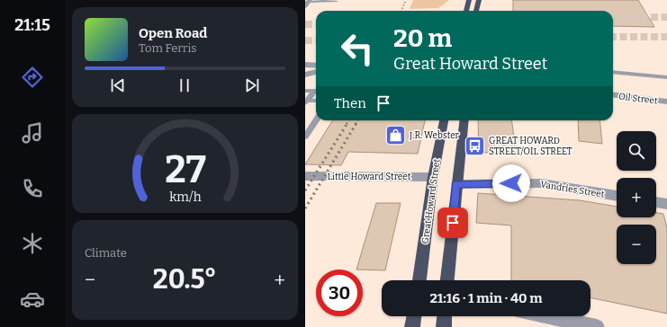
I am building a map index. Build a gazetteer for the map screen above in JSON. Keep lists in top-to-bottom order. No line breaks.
{"streets":{"highway":["Great Howard Street"],"street":["Oil Street","Little Howard Street","Vandries Street"]},"crossings":[["Little Howard Street","Great Howard Street"]],"places":{"shop":["J.R. Webster"],"bus stop":["GREAT HOWARD STREET/OIL STREET"]},"page":{"tabs":"21:15","turn":["20 m","Great Howard Street"],"song":["Open Road","Tom Ferris"],"then":"Then","map_buttons":["+","−"],"tile":"Climate","heat":["−","20.5°","+"],"limit":"30","trip":"21:16 · 1 min · 40 m","gauge":["27","km/h"]}}
